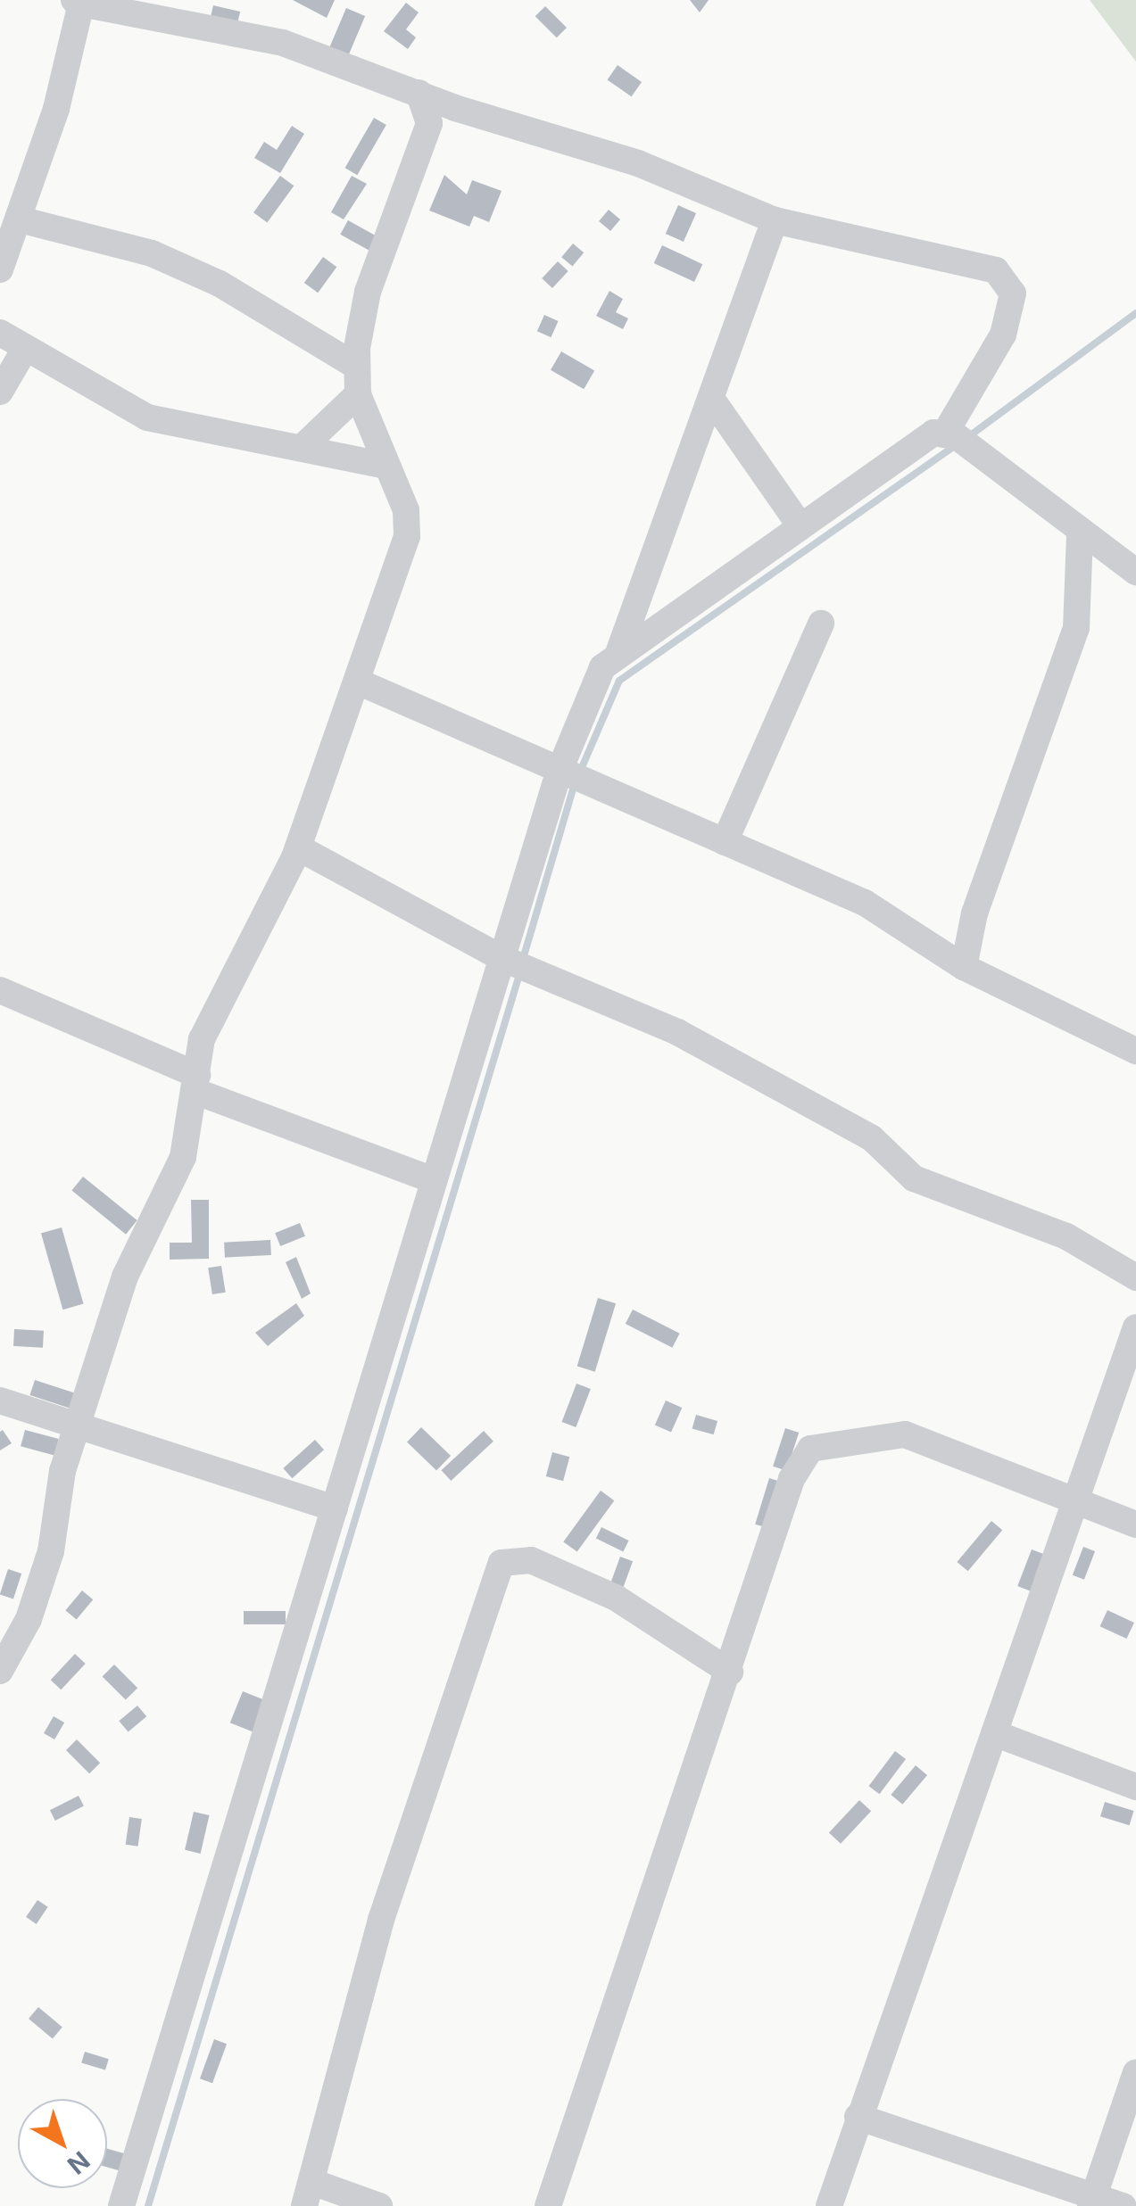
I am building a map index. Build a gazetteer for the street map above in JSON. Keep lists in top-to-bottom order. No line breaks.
{"north":"bottom right"}
